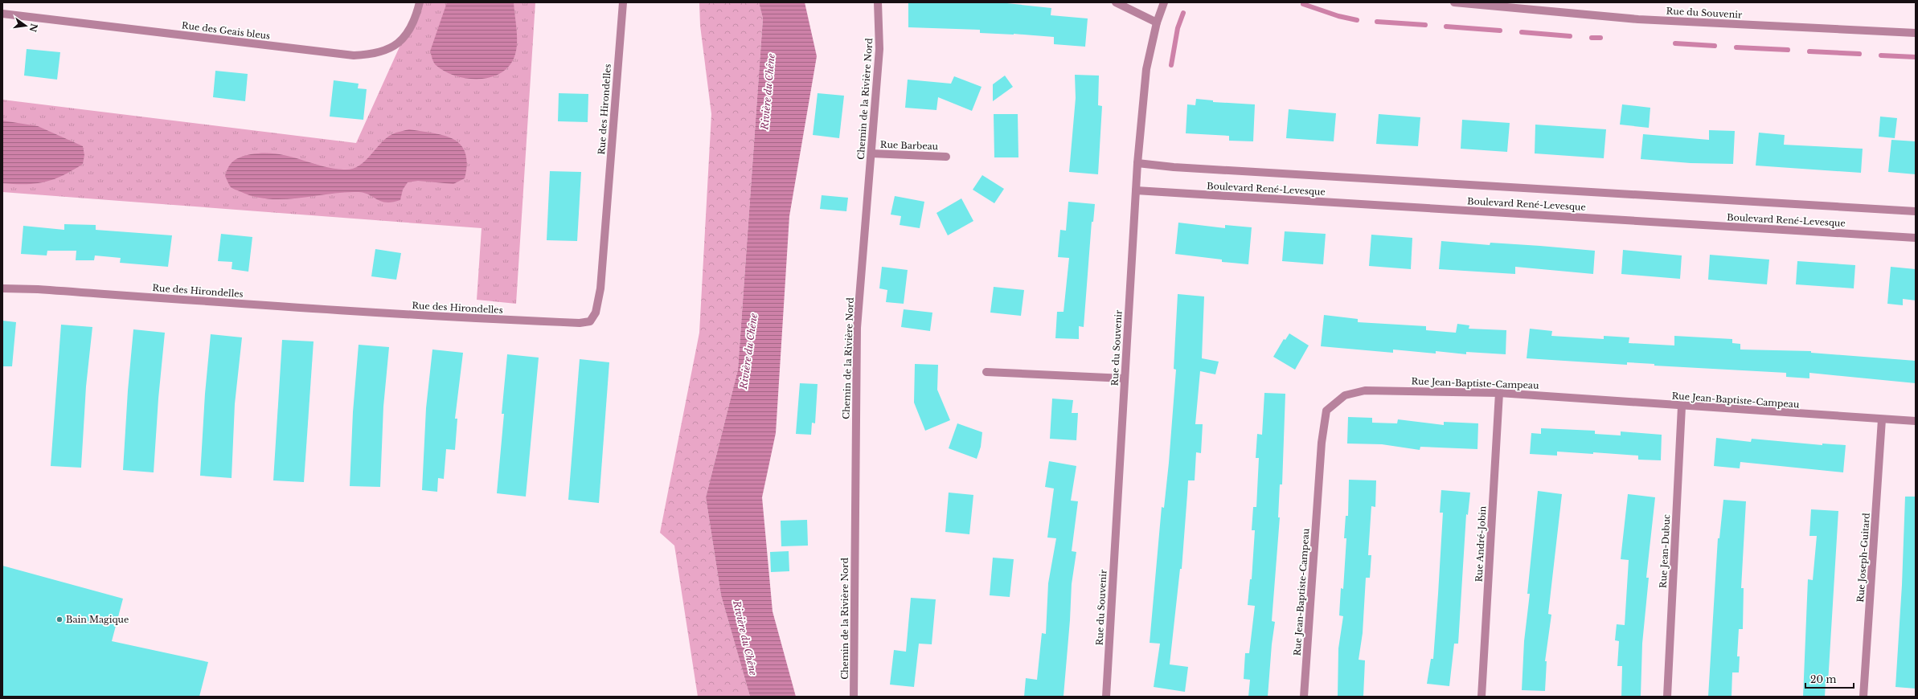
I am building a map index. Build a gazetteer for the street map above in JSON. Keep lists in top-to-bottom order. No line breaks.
{"streets":{"street":["Rue du Souvenir","Rue des Geais bleus","Chemin de la Rivière Nord","Rue des Hirondelles","Rue Barbeau","Boulevard René-Levesque","Rue Jean-Baptiste-Campeau","Rue André-Jobin","Rue Jean-Dubuc","Rue Joseph-Guitard"]},"crossings":[["Rue du Souvenir","Boulevard René-Levesque"],["Chemin de la Rivière Nord","Rue Barbeau"],["Rue Jean-Baptiste-Campeau","Rue André-Jobin"],["Rue Jean-Baptiste-Campeau","Rue Jean-Dubuc"],["Rue Jean-Baptiste-Campeau","Rue Joseph-Guitard"]],"water":["Rivière du Chêne"],"places":["Bain Magique"],"scale_bar":"20 m","north":"right"}
